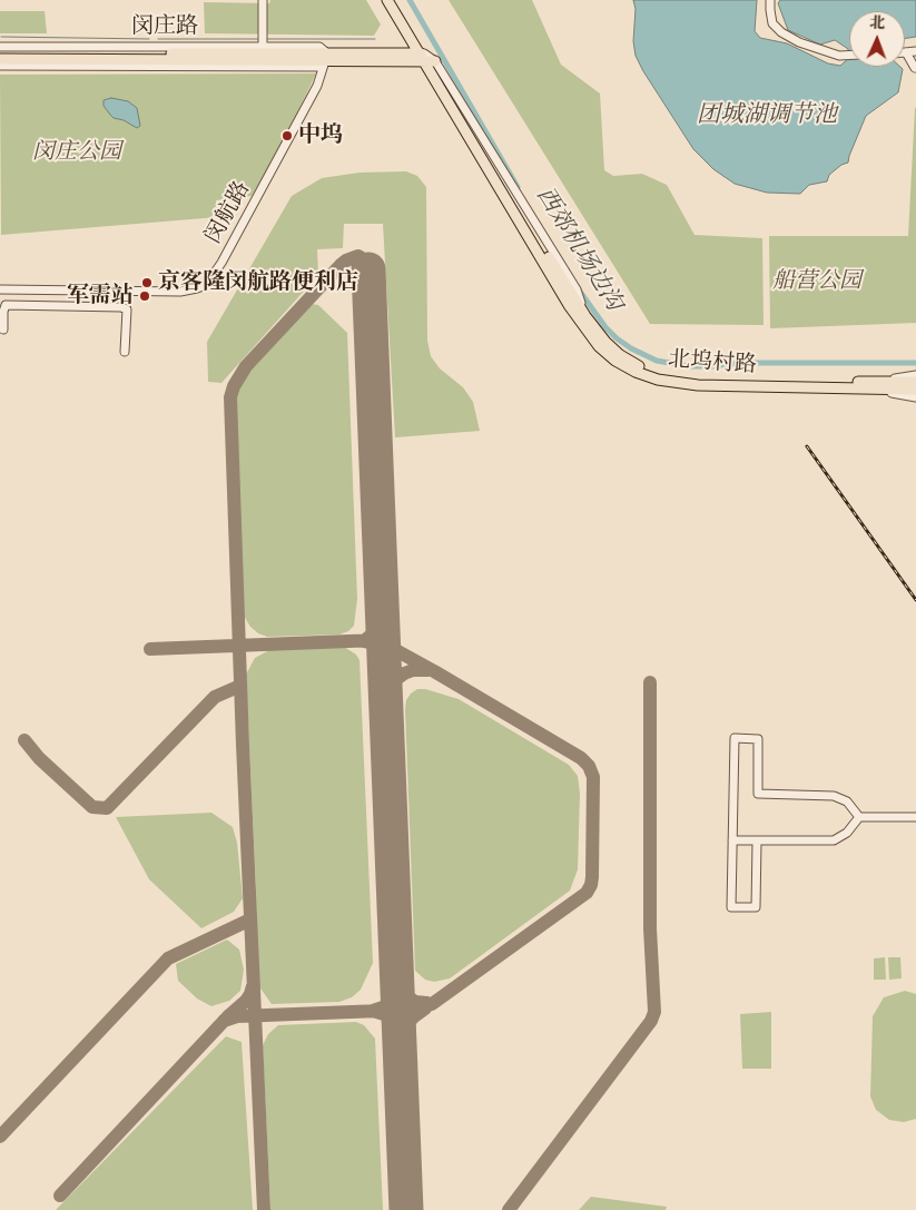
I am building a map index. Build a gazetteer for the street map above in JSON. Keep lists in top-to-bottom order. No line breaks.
{"streets":{"main road":["闵庄路","北坞村路"],"street":["闵航路"]},"crossings":[["闵庄路","闵航路"],["闵庄路","北坞村路"]],"water":["团城湖调节池","西郊机场边沟"],"parks":["闵庄公园","船营公园"],"places":["中坞","京客隆闵航路便利店","军需站"],"north":"top"}
